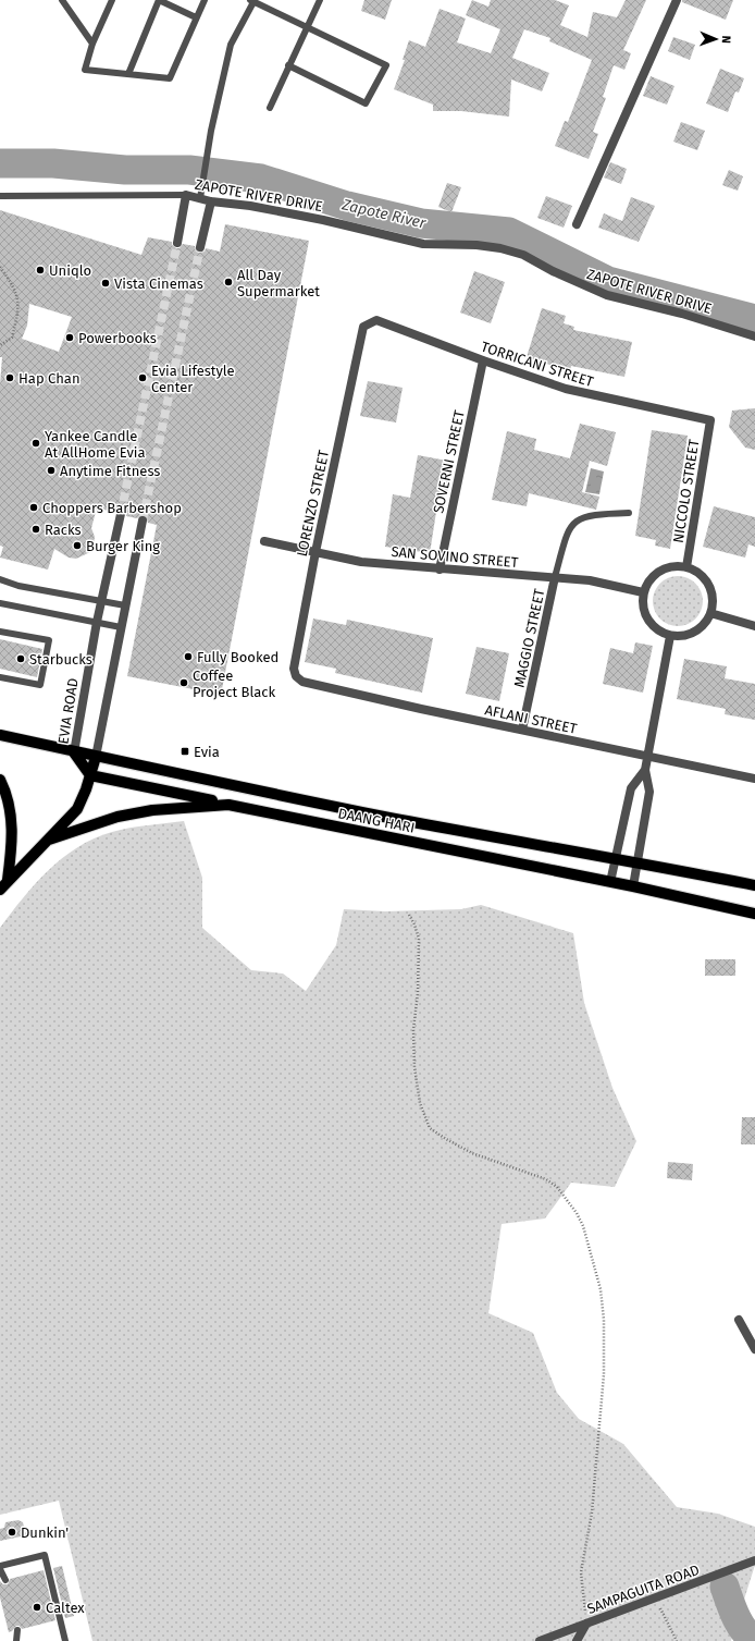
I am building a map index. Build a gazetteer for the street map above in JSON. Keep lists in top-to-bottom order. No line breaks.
{"streets":{"main road":["EVIA ROAD","DAANG HARI"],"street":["ZAPOTE RIVER DRIVE","TORRICANI STREET","SOVERNI STREET","NICCOLO STREET","LORENZO STREET","SAN SOVINO STREET","MAGGIO STREET","AFLANI STREET","SAMPAGUITA ROAD"]},"crossings":[["TORRICANI STREET","SOVERNI STREET"],["TORRICANI STREET","NICCOLO STREET"],["TORRICANI STREET","LORENZO STREET"],["SOVERNI STREET","SAN SOVINO STREET"],["NICCOLO STREET","SAN SOVINO STREET"],["LORENZO STREET","SAN SOVINO STREET"],["LORENZO STREET","AFLANI STREET"],["SAN SOVINO STREET","MAGGIO STREET"],["MAGGIO STREET","AFLANI STREET"],["EVIA ROAD","DAANG HARI"]],"water":["Zapote River"],"places":{"other":["Uniqlo","All Day Supermarket","Vista Cinemas","Powerbooks","Hap Chan","Evia Lifestyle Center","Yankee Candle At AllHome Evia","Anytime Fitness","Choppers Barbershop","Racks","Burger King","Fully Booked","Starbucks","Coffee Project Black","Dunkin'","Caltex"],"transit":["Evia"]},"north":"right"}
